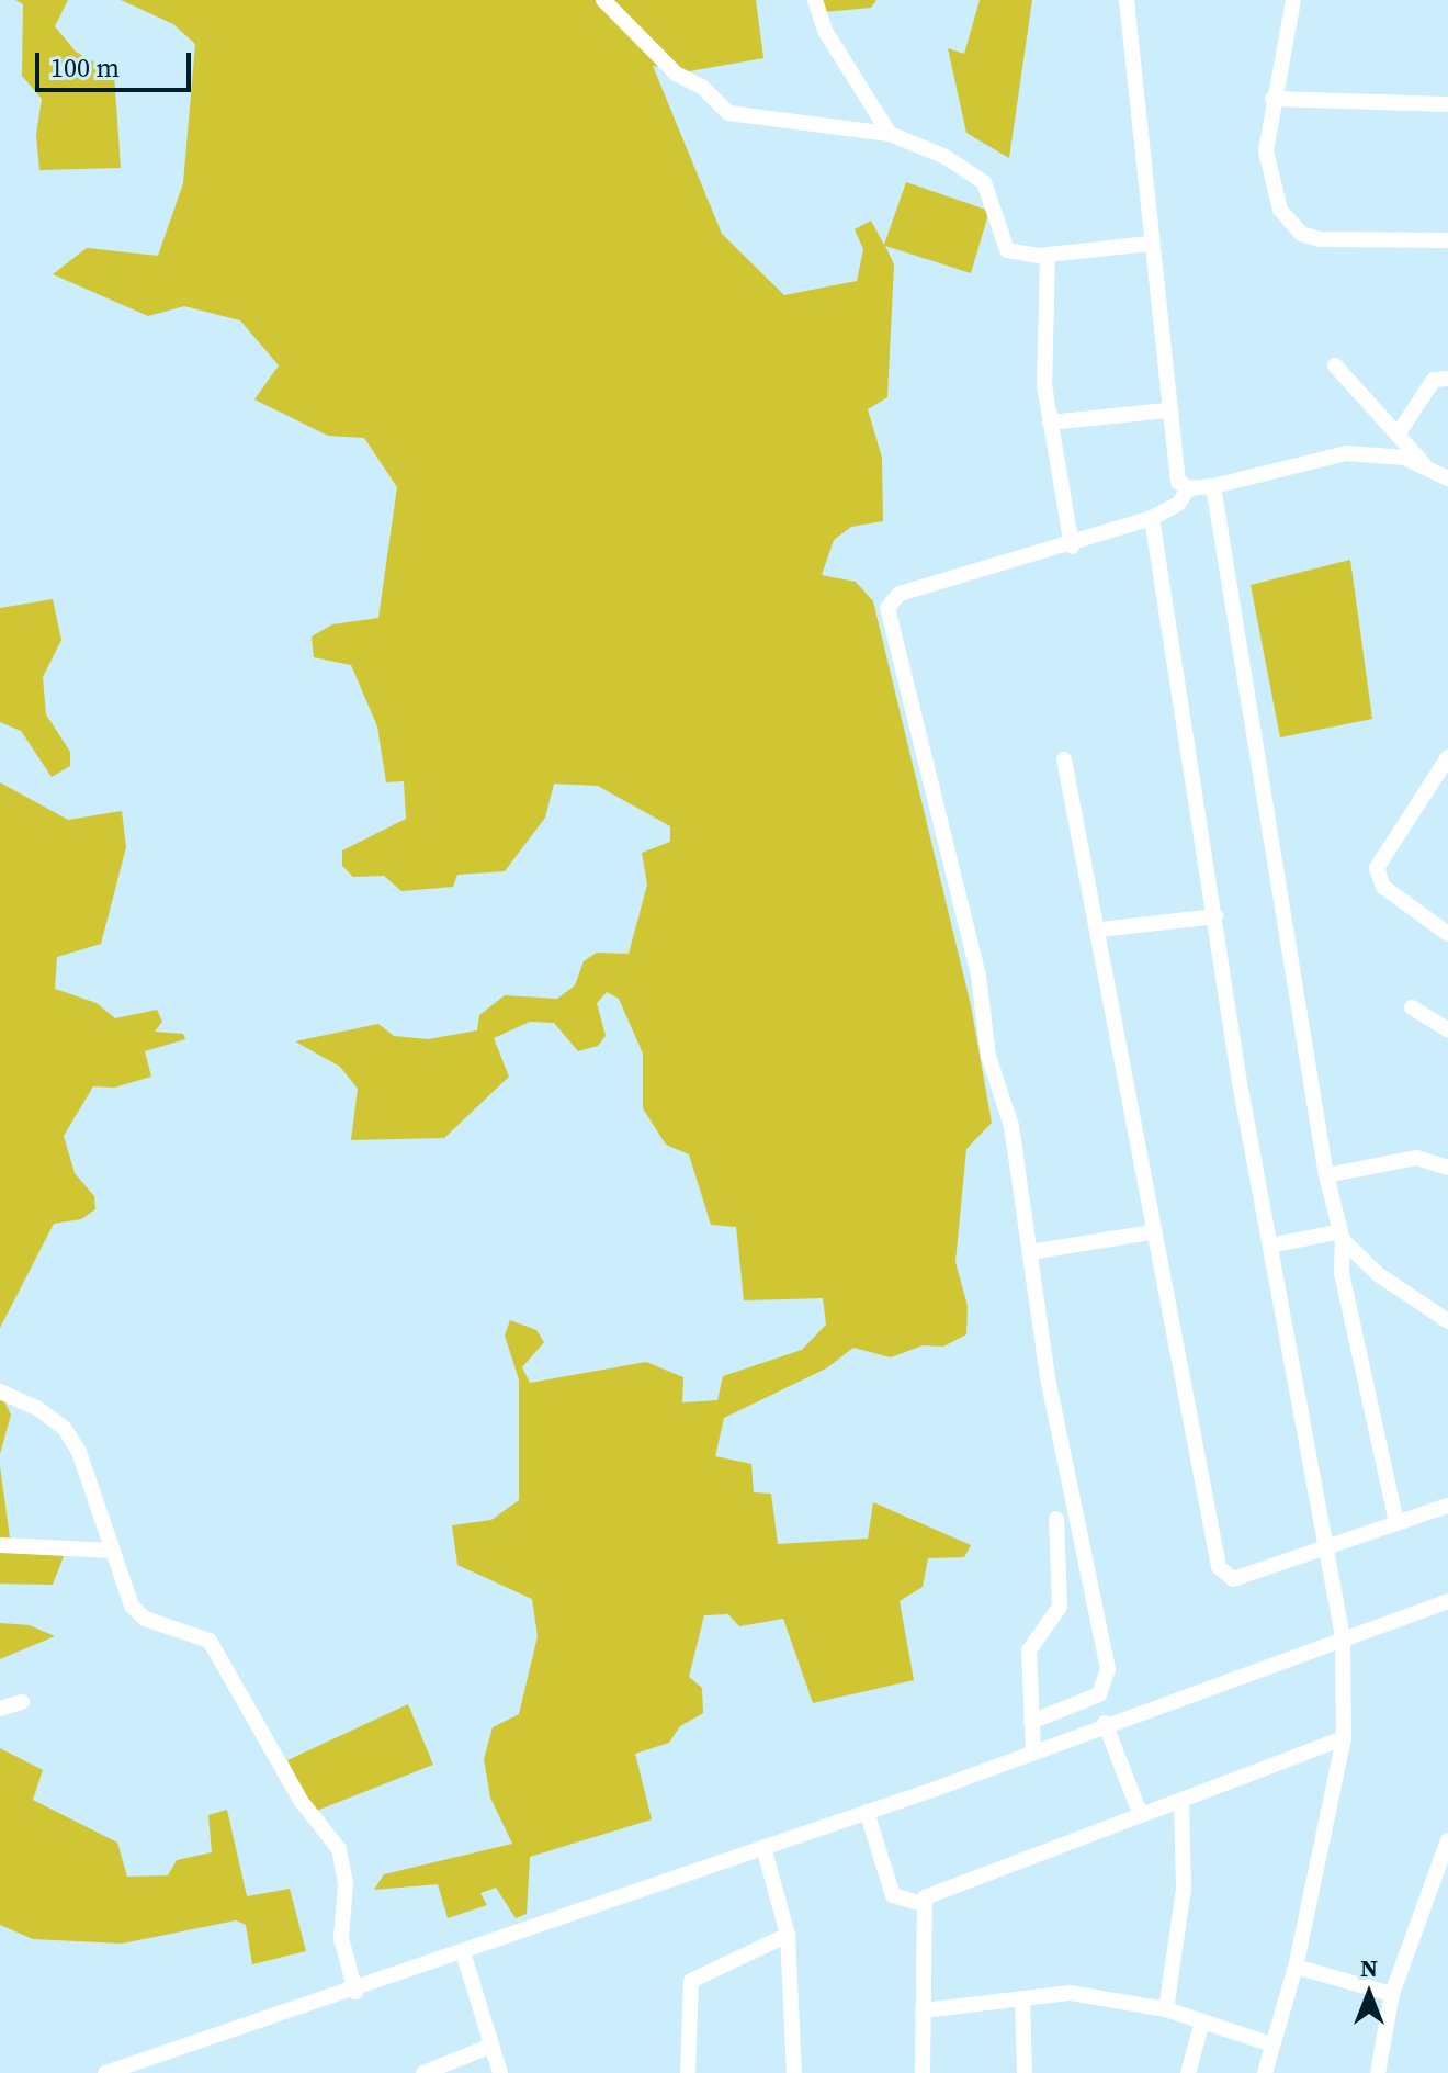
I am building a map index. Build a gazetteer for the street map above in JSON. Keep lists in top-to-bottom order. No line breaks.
{"scale_bar":"100 m","north":"top"}
